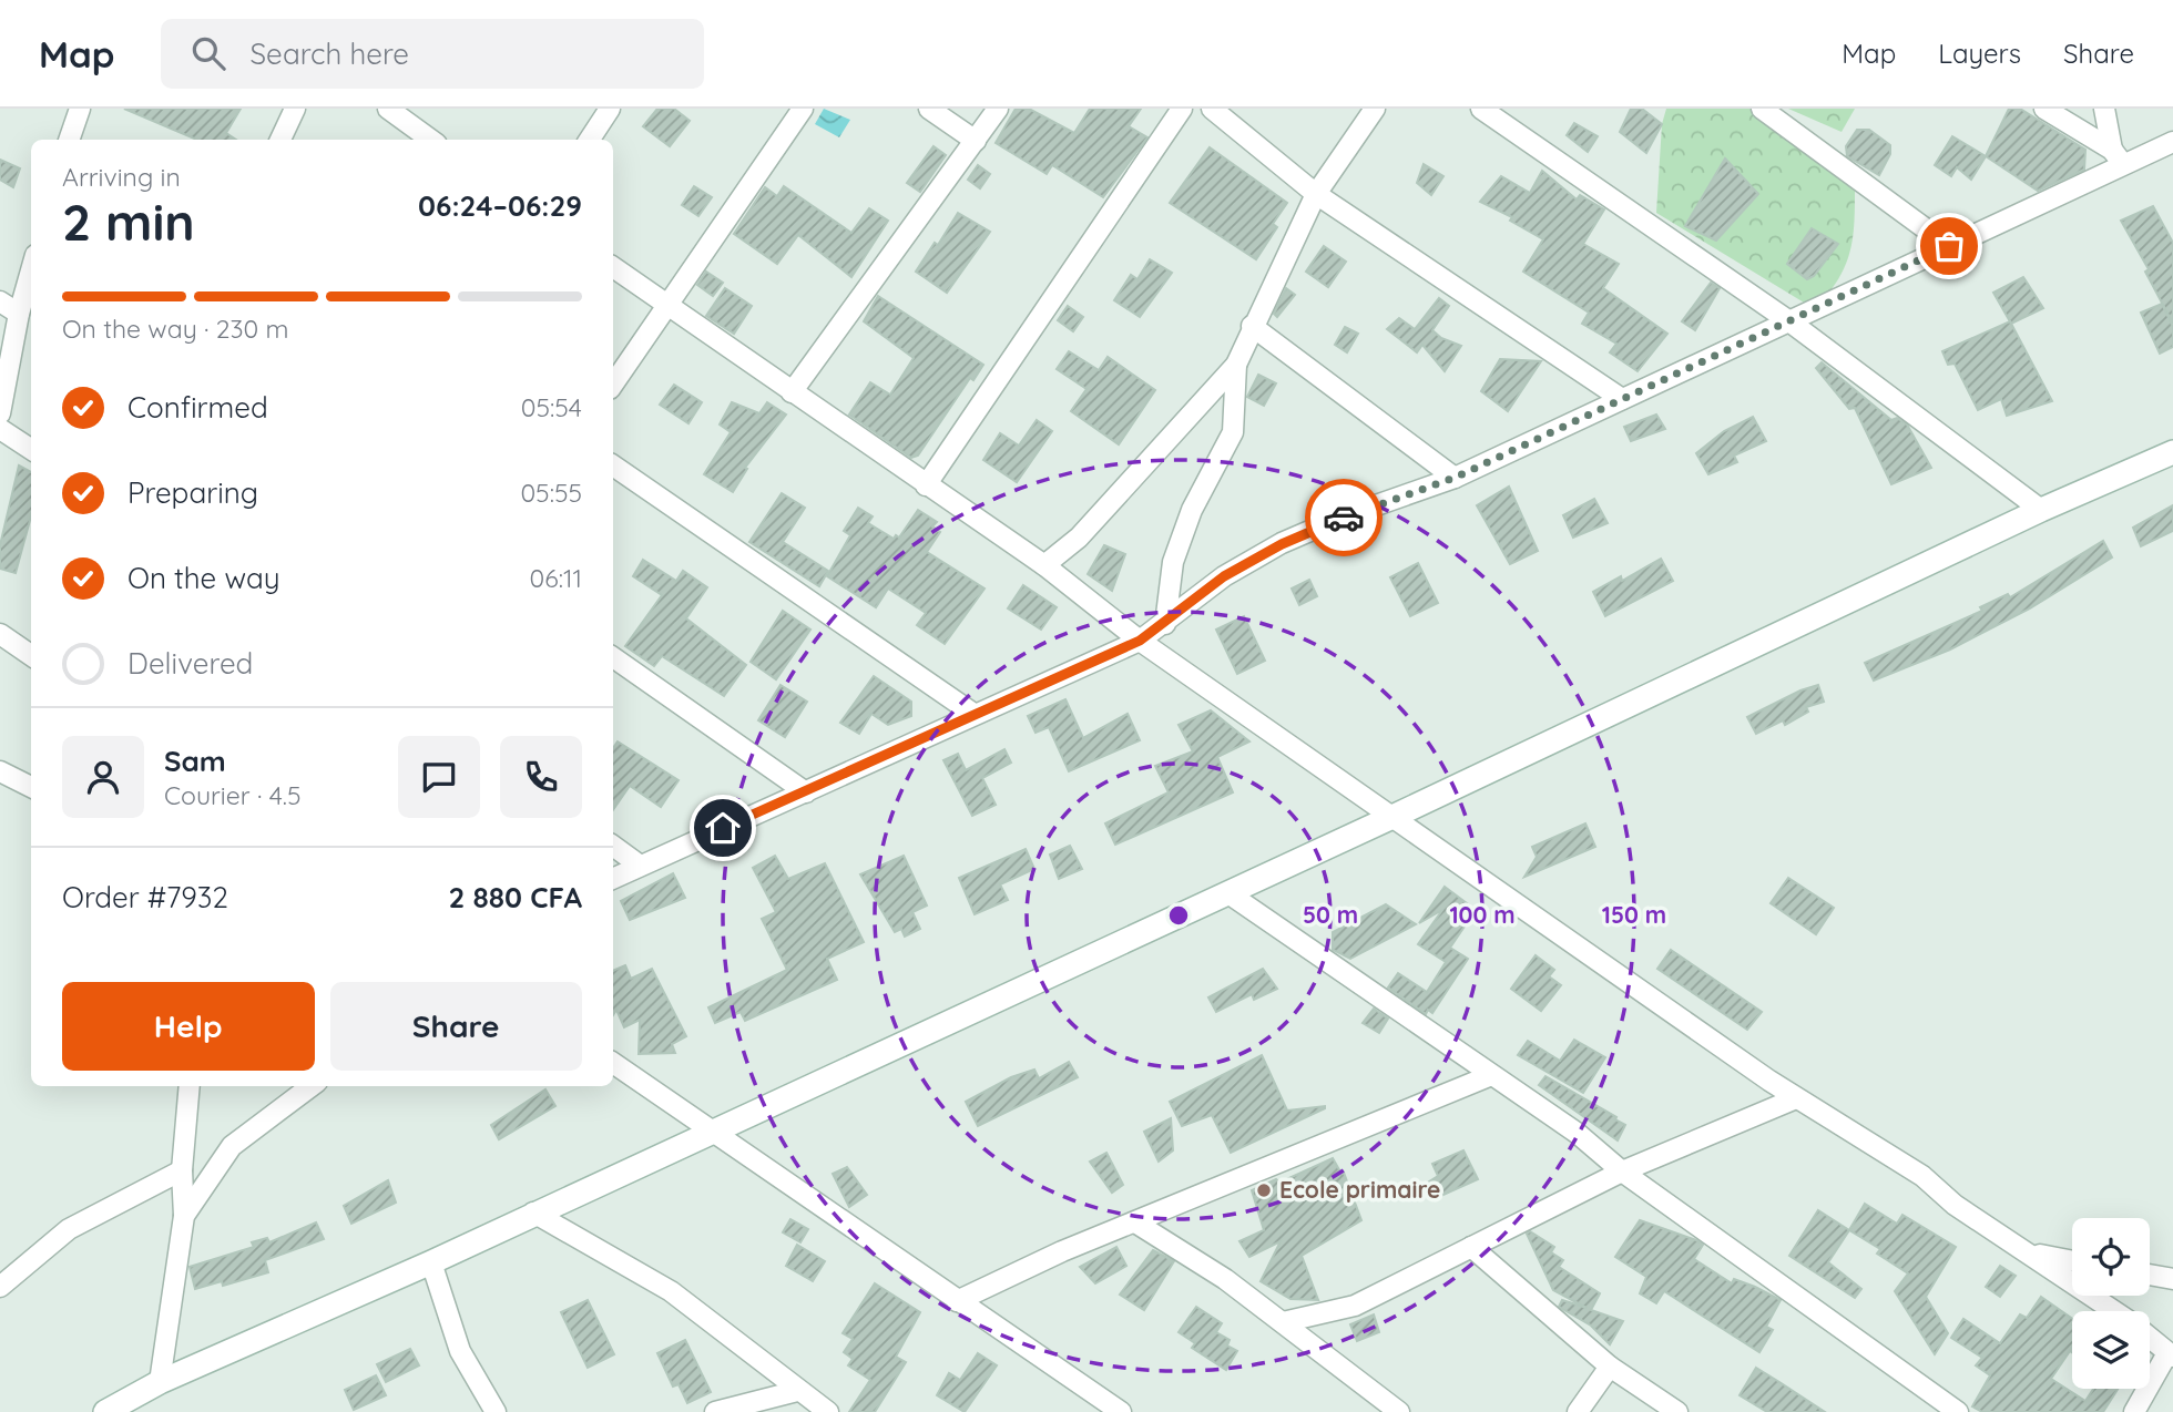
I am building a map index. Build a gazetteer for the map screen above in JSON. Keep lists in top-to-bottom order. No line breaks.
{"places":["Ecole primaire"],"page":{"header":"Map","search":"Search here","nav":["Map","Layers","Share"],"heading":["2 min","Arriving in","06:24–06:29"],"panel":["Sam","Courier · 4.5","Order #7932","2 880 CFA"],"bar":"On the way · 230 m","list":[["Confirmed","05:54"],["Preparing","05:55"],["On the way","06:11"],"Delivered"],"buttons":["Help","Share"]},"rings":["50 m","100 m","150 m"]}
